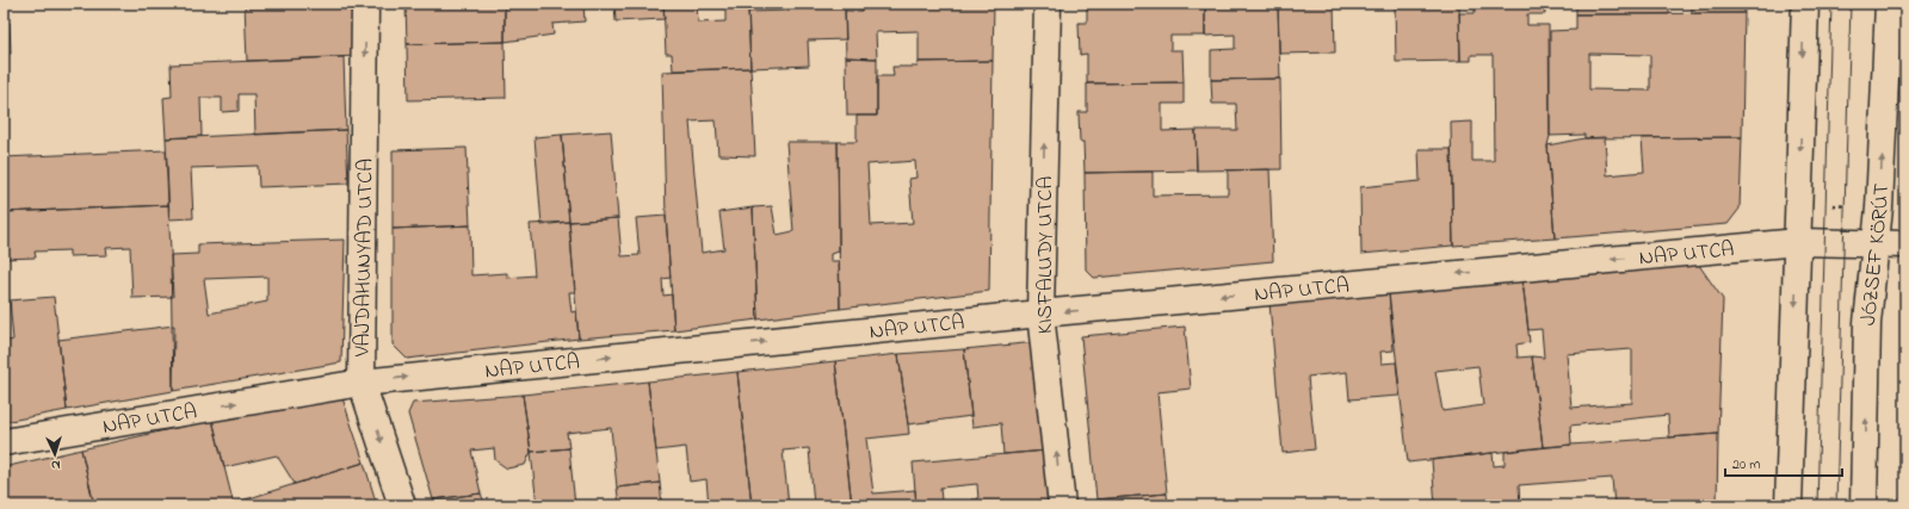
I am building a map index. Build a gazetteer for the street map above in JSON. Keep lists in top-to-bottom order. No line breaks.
{"streets":{"street":["NAP UTCA","JÓZSEF KÖRÚT","KISFALUDY UTCA","VAJDAHUNYAD UTCA"]},"crossings":[["NAP UTCA","JÓZSEF KÖRÚT"],["NAP UTCA","KISFALUDY UTCA"],["NAP UTCA","VAJDAHUNYAD UTCA"]],"one_way":["KISFALUDY UTCA","VAJDAHUNYAD UTCA"],"scale_bar":"20 m","north":"bottom"}
